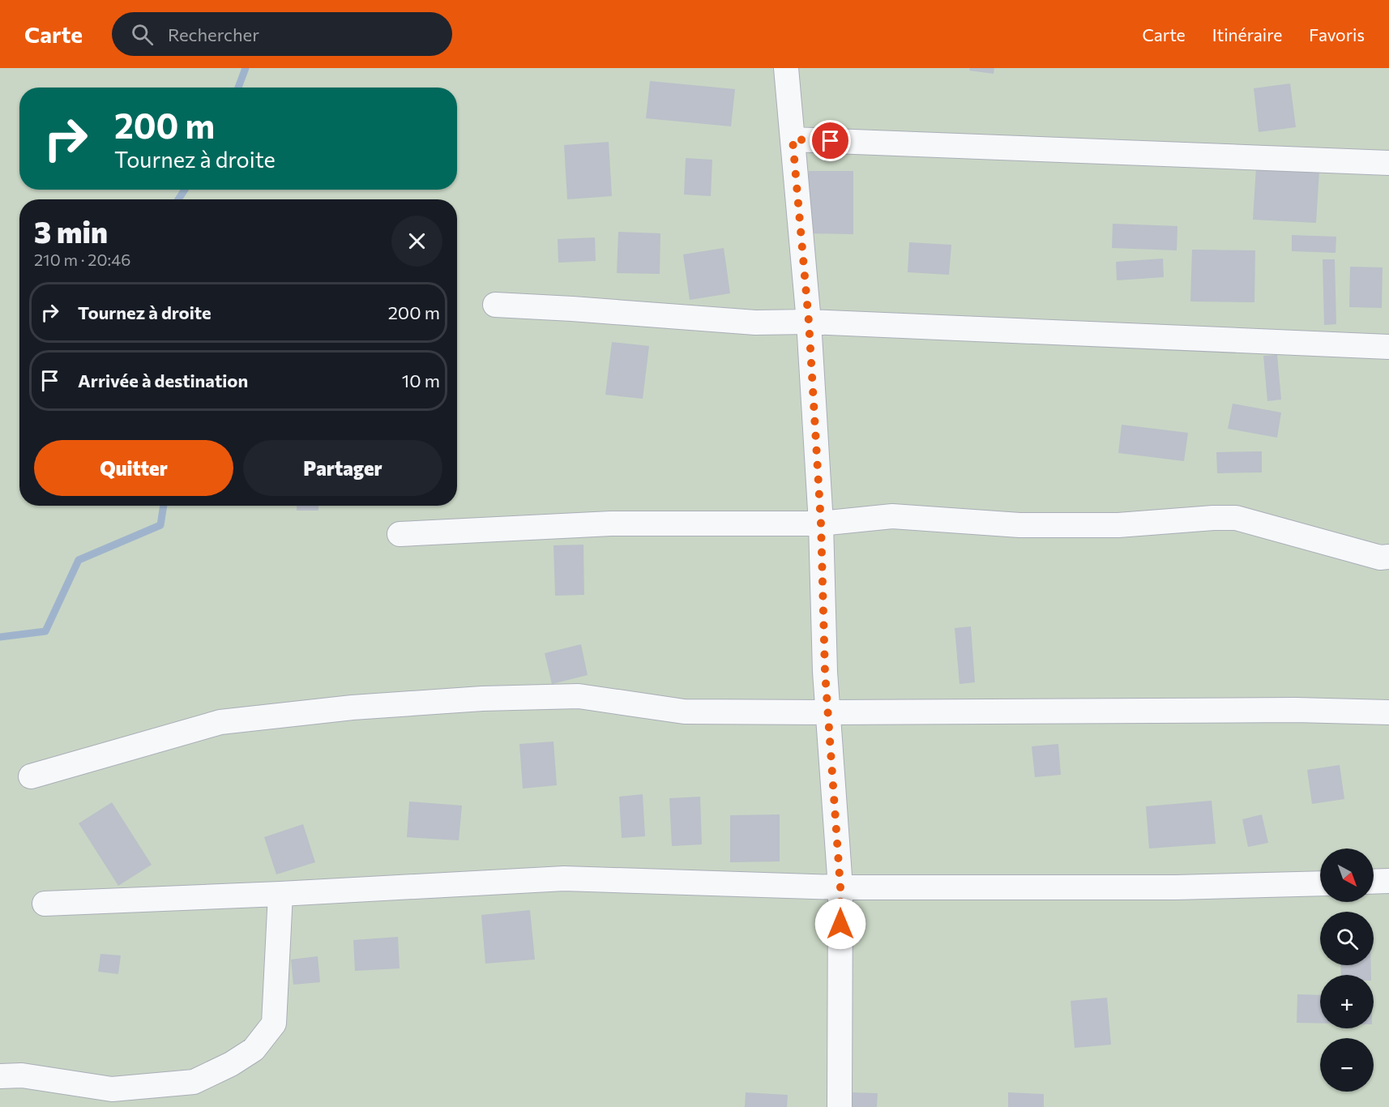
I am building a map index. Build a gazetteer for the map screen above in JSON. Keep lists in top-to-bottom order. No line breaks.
{"north":"bottom right","page":{"header":"Carte","search":"Rechercher","nav":["Carte","Itinéraire","Favoris"],"turn":["200 m","Tournez à droite"],"heading":["3 min","210 m · 20:46"],"list":[{"name":"Tournez à droite","value":"200 m"},{"name":"Arrivée à destination","value":"10 m"}],"buttons":["Quitter","Partager"],"map_buttons":["+","−"]}}
